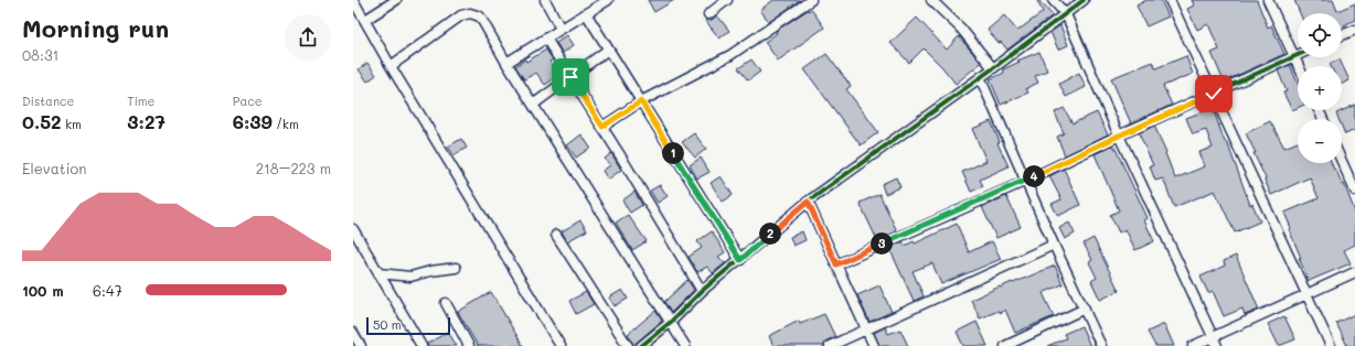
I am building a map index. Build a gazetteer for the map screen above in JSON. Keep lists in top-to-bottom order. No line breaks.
{"scale_bar":"50 m","page":{"heading":["Morning run","08:31"],"map_buttons":["+","−"],"stats":[["Distance","0.52 km"],["Time","3:27"],["Pace","6:39 /km"]],"pins":["1","4","2","3"],"chart":["Elevation","218–223 m"],"list":[{"name":"100 m","note":"6:47"}],"scale":"50 m"}}
